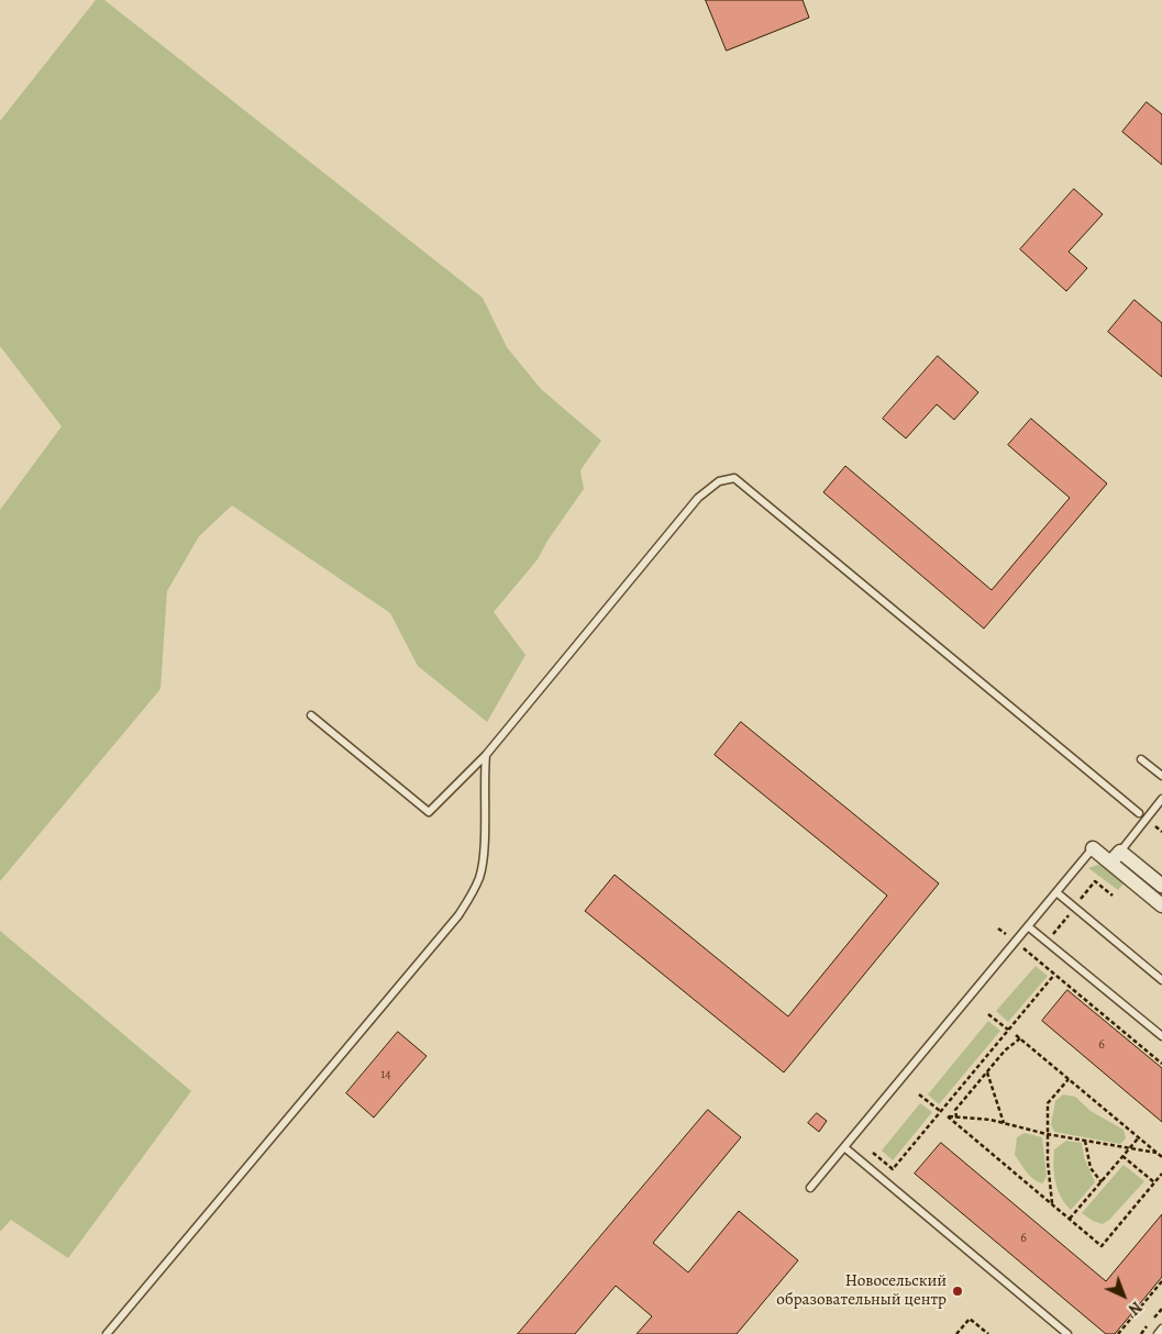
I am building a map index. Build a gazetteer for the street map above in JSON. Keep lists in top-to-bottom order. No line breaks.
{"places":["Новосельский образовательный центр"],"house_numbers":["6","14","6"],"north":"bottom right"}
